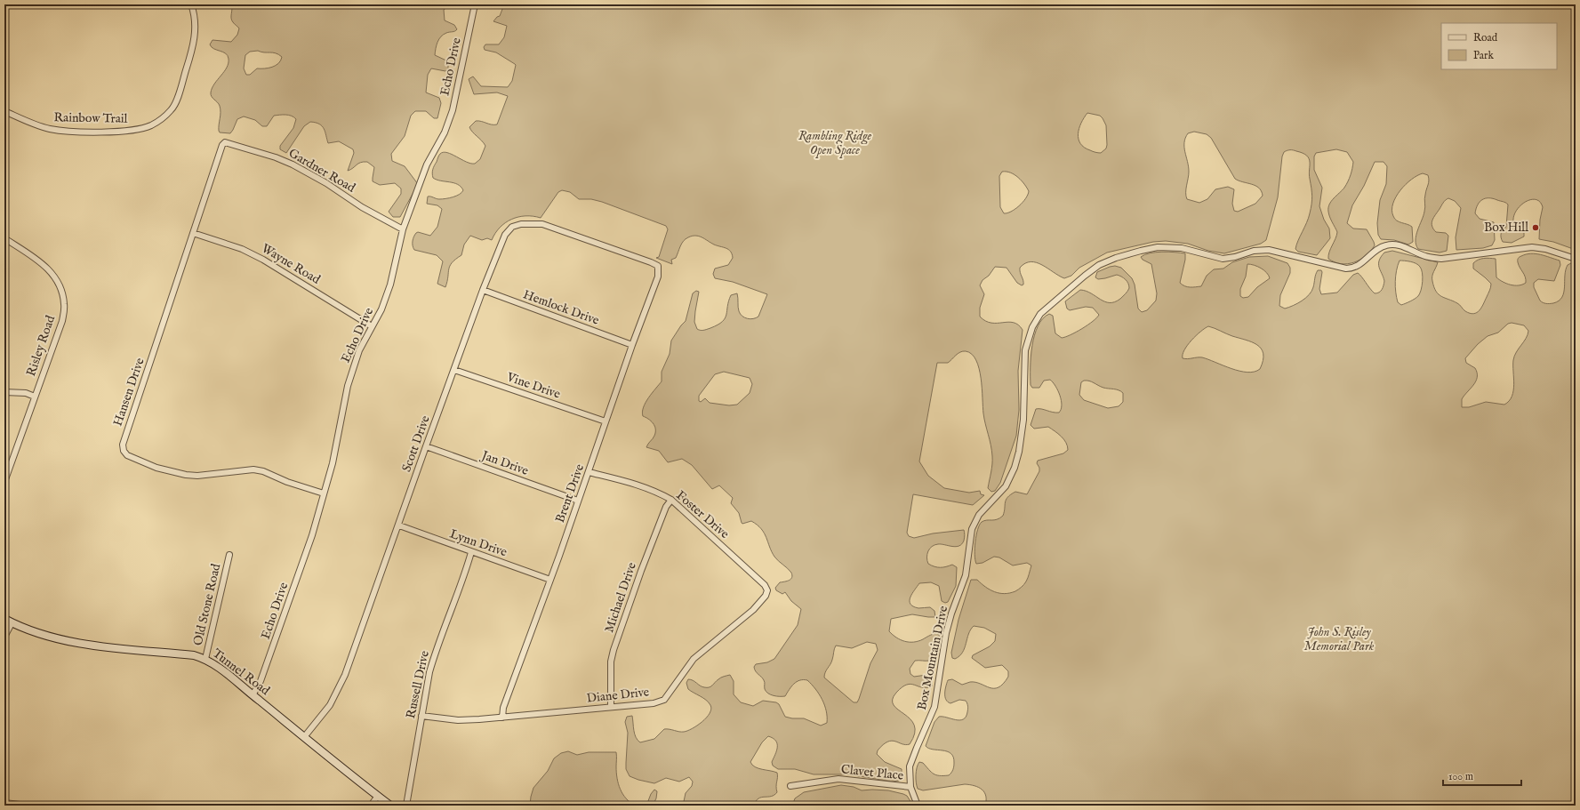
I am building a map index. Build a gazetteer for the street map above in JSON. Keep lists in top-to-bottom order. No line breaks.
{"streets":{"main road":["Tunnel Road"],"street":["Echo Drive","Rainbow Trail","Gardner Road","Wayne Road","Hemlock Drive","Risley Road","Vine Drive","Hansen Drive","Scott Drive","Jan Drive","Brent Drive","Foster Drive","Lynn Drive","Michael Drive","Old Stone Road","Box Mountain Drive","Russell Drive","Diane Drive","Clavet Place"]},"crossings":[["Echo Drive","Gardner Road"],["Echo Drive","Wayne Road"],["Echo Drive","Hansen Drive"],["Echo Drive","Tunnel Road"],["Gardner Road","Hansen Drive"],["Wayne Road","Hansen Drive"],["Hemlock Drive","Scott Drive"],["Hemlock Drive","Brent Drive"],["Vine Drive","Scott Drive"],["Vine Drive","Brent Drive"],["Scott Drive","Jan Drive"],["Scott Drive","Brent Drive"],["Scott Drive","Lynn Drive"],["Scott Drive","Tunnel Road"],["Jan Drive","Brent Drive"],["Brent Drive","Foster Drive"],["Brent Drive","Lynn Drive"],["Brent Drive","Diane Drive"],["Foster Drive","Michael Drive"],["Foster Drive","Diane Drive"],["Lynn Drive","Russell Drive"],["Michael Drive","Diane Drive"],["Old Stone Road","Tunnel Road"],["Box Mountain Drive","Clavet Place"],["Russell Drive","Diane Drive"]],"parks":["Rambling Ridge Open Space","John S. Risley Memorial Park"],"places":["Box Hill"],"legend":["Road","Park"],"scale_bar":"100 m"}
